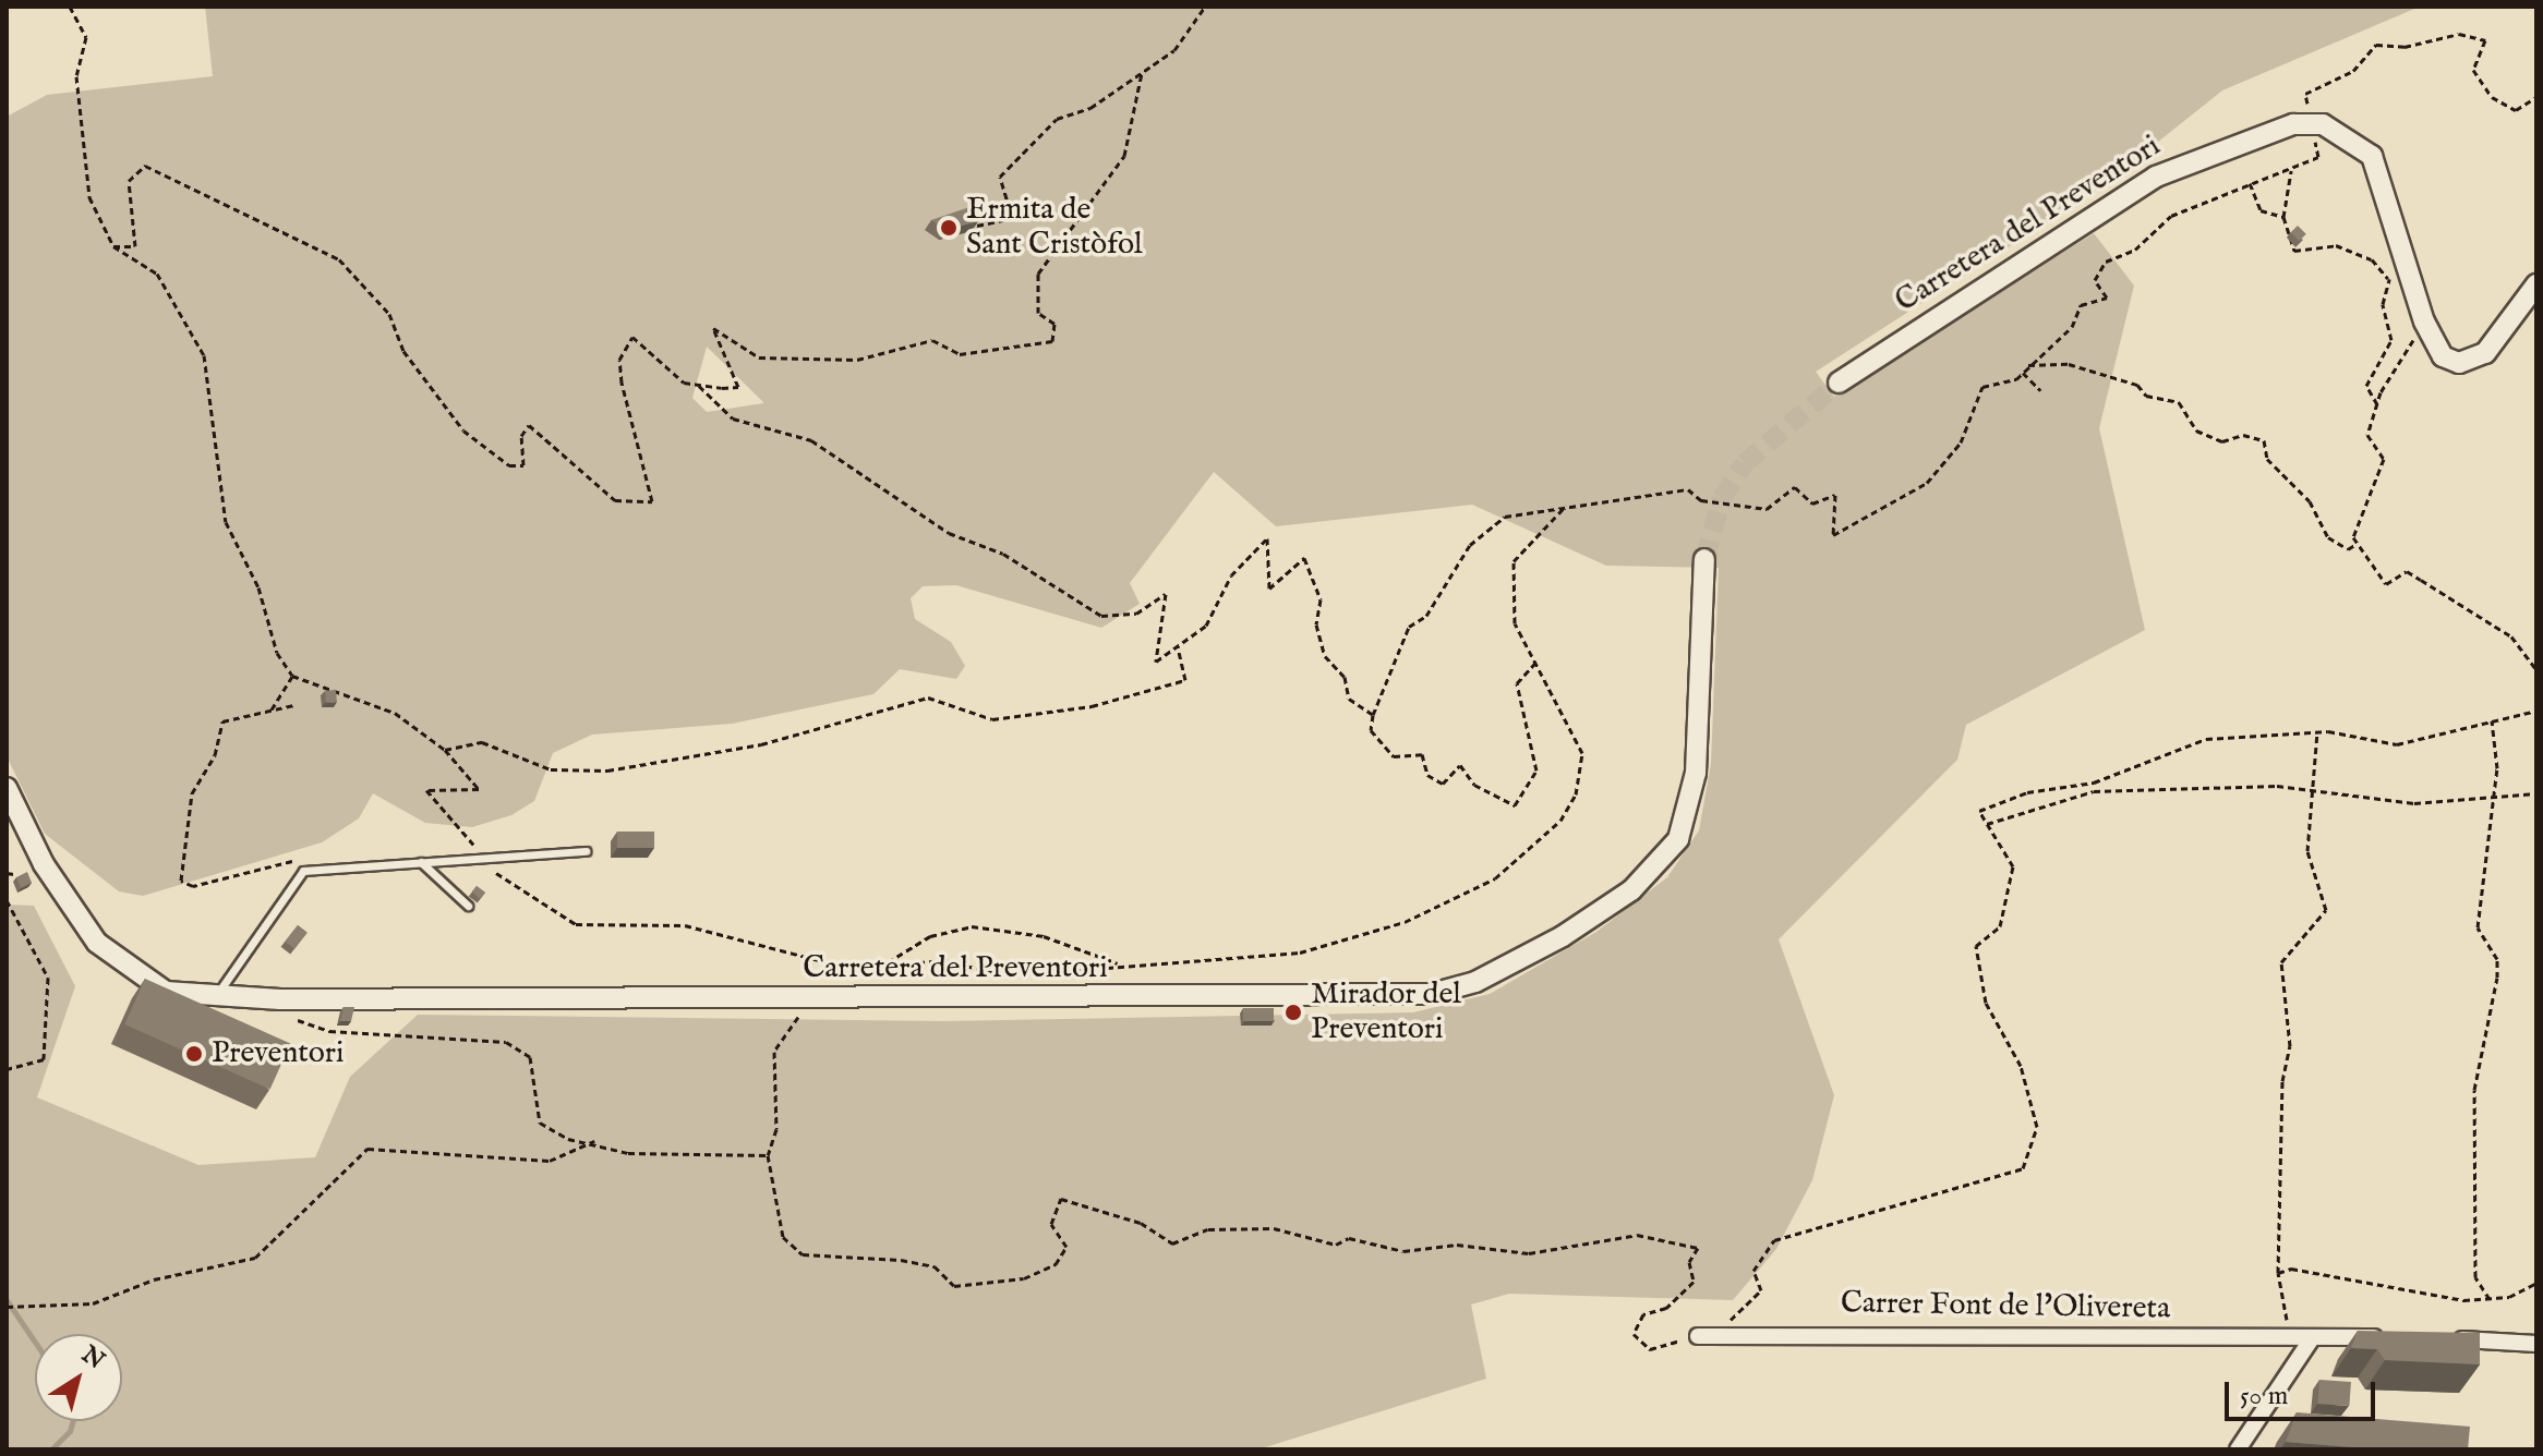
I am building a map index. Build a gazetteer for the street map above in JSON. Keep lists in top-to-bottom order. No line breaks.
{"streets":{"street":["Carretera del Preventori","Carrer Font de l'Olivereta"]},"places":["Ermita de Sant Cristòfol","Mirador del Preventori","Preventori"],"scale_bar":"50 m","north":"top right"}
